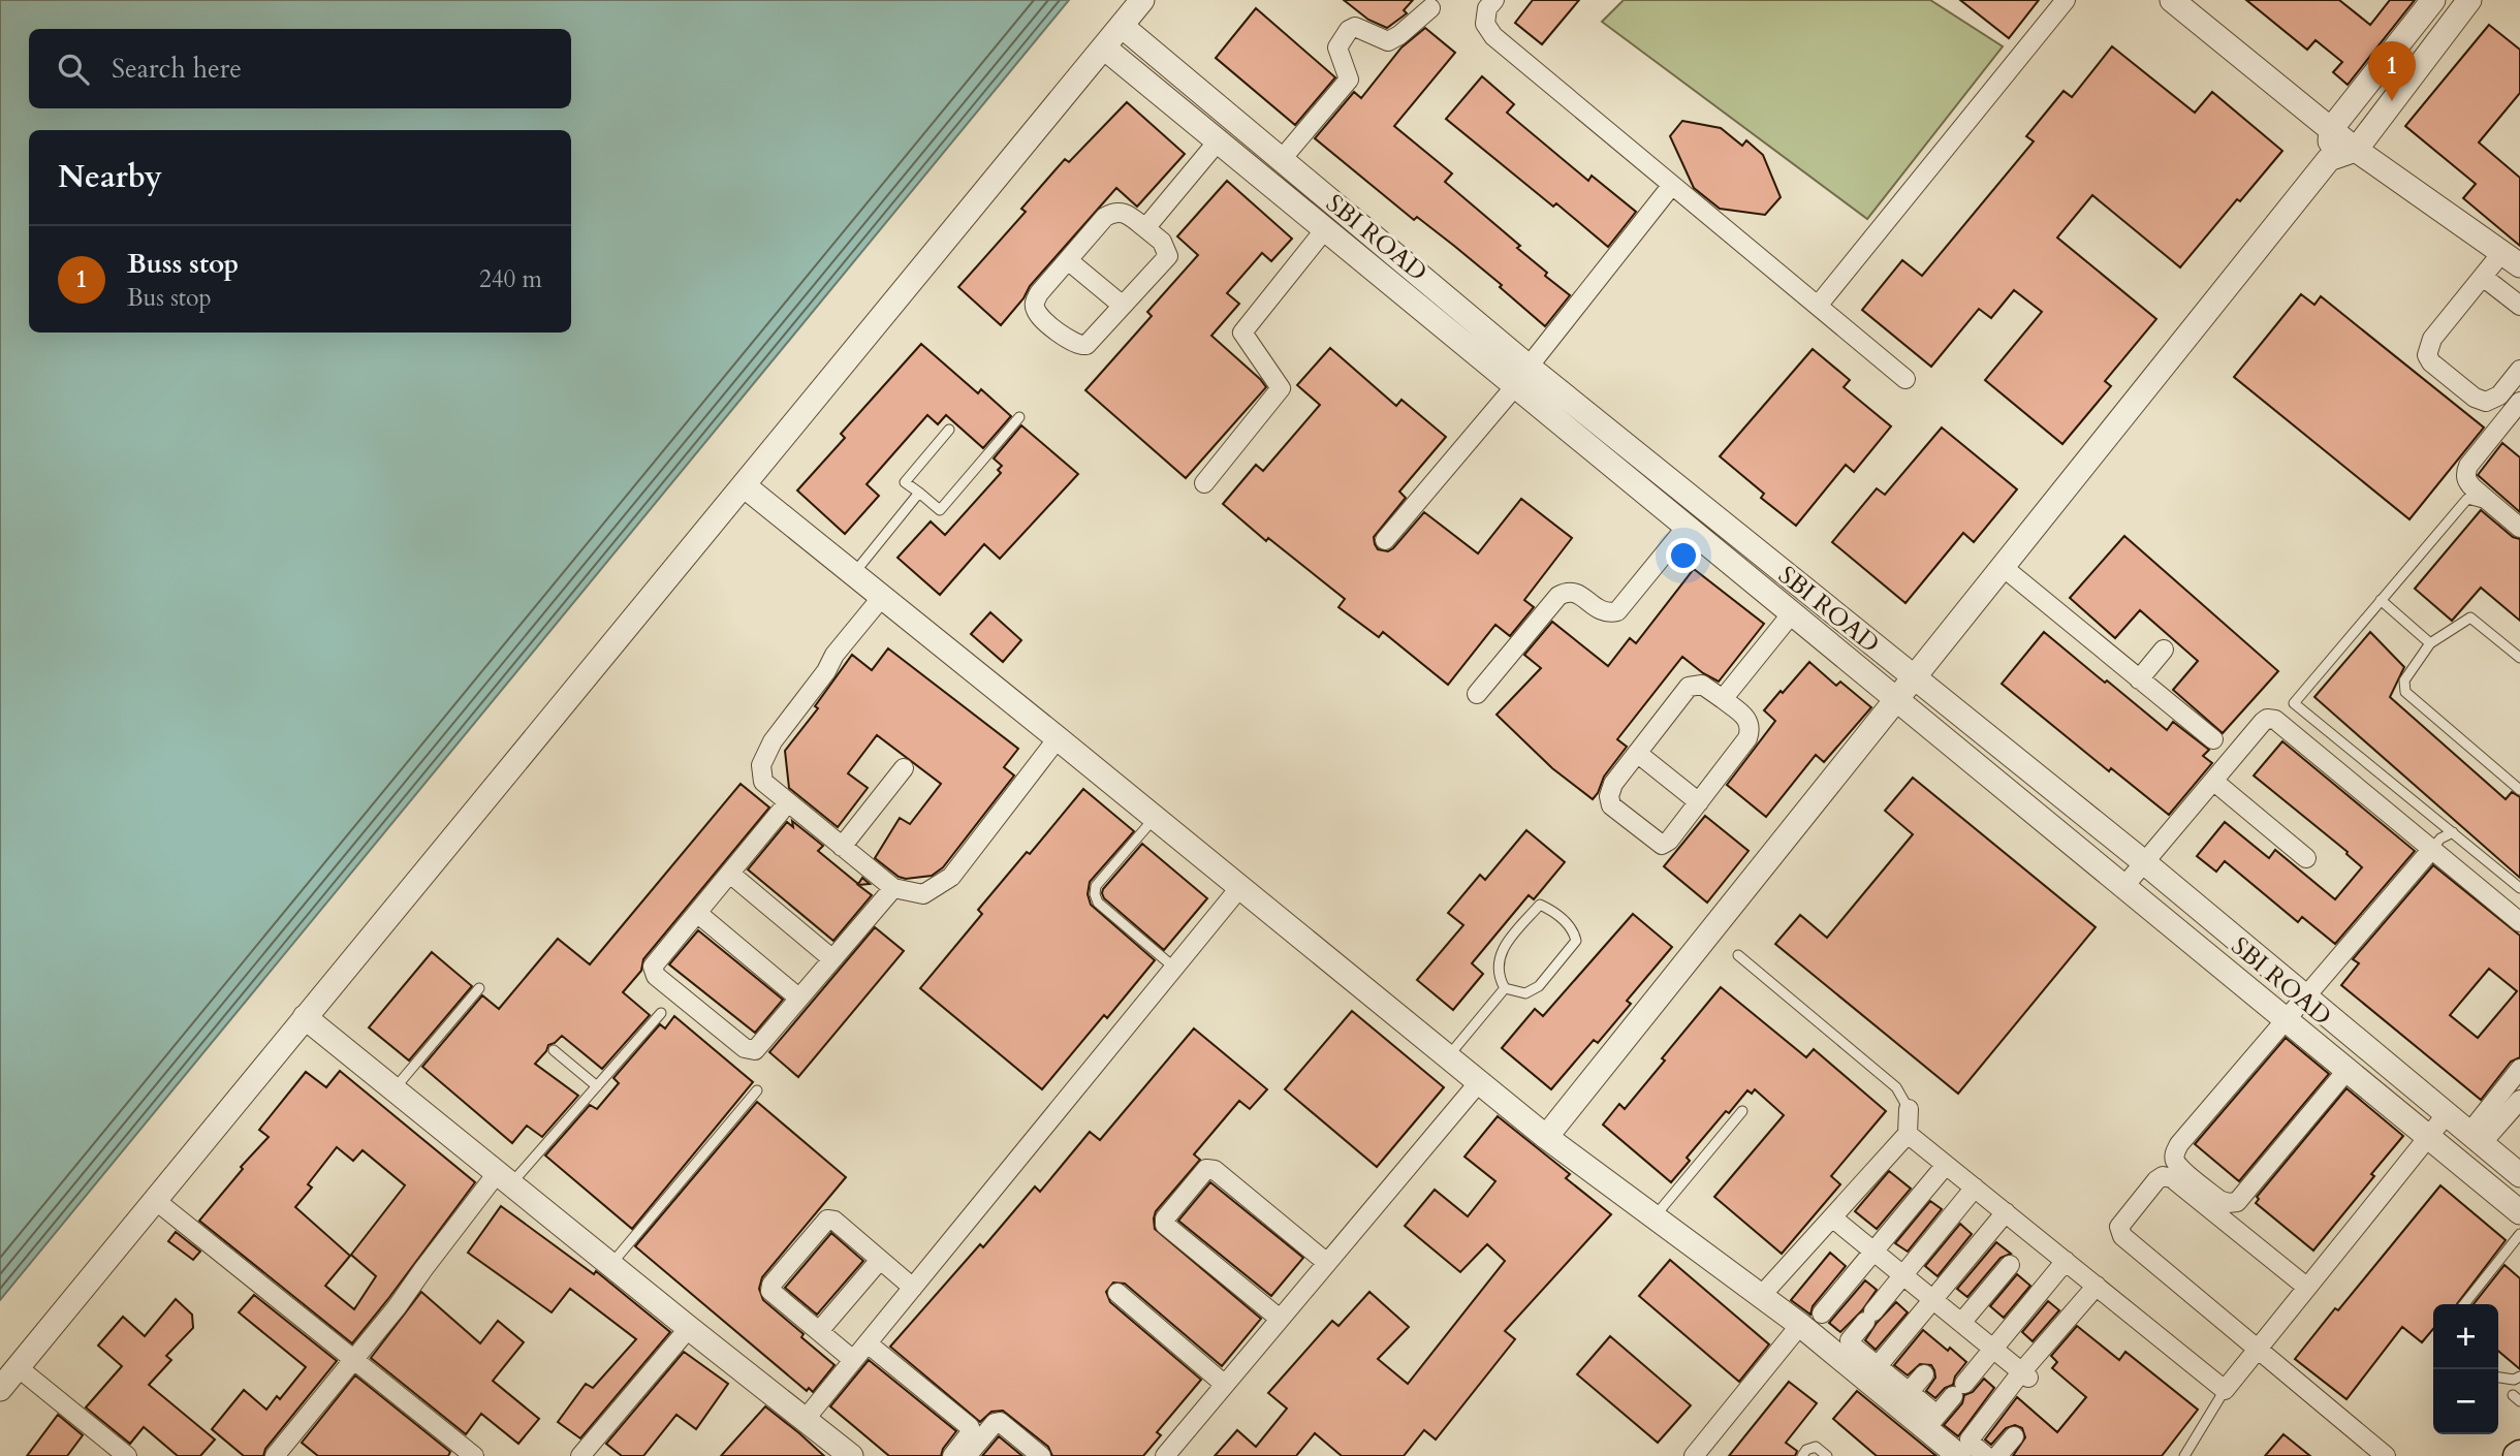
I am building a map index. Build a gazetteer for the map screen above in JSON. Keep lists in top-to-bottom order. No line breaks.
{"streets":{"street":["SBI ROAD"]},"page":{"search":"Search here","pins":"1","heading":"Nearby","list":[{"mark":"1","name":"Buss stop","note":"Bus stop","value":"240 m"}],"map_buttons":["+","−"]}}
